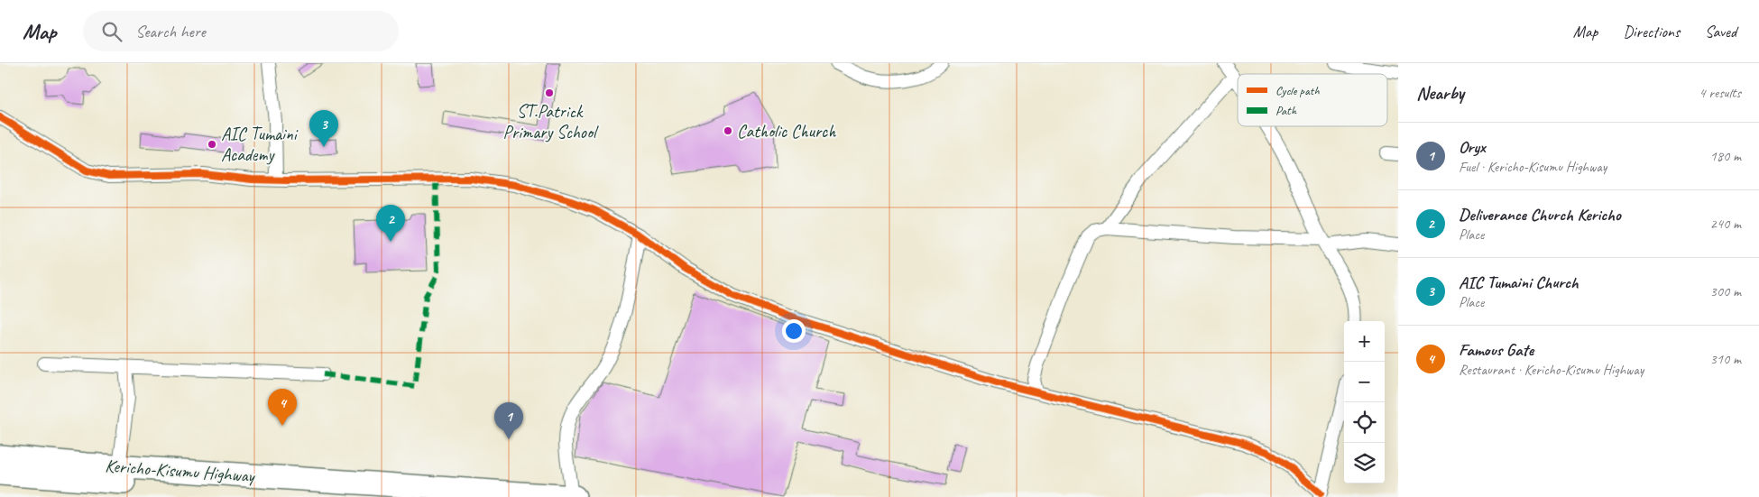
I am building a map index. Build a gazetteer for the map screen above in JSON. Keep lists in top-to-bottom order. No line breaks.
{"streets":{"highway":["Kericho-Kisumu Highway"]},"places":["ST.Patrick Primary School","Catholic Church","AIC Tumaini Academy"],"legend":["Cycle path","Path"],"page":{"header":"Map","search":"Search here","nav":["Map","Directions","Saved"],"heading":["Nearby","4 results"],"pins":["3","2","4","1"],"list":[{"mark":"1","name":"Oryx","note":"Fuel · Kericho-Kisumu Highway","value":"180 m"},{"mark":"2","name":"Deliverance Church Kericho","note":"Place","value":"240 m"},{"mark":"3","name":"AIC Tumaini Church","note":"Place","value":"300 m"},{"mark":"4","name":"Famous Gate","note":"Restaurant · Kericho-Kisumu Highway","value":"310 m"}],"map_buttons":["+","−"]}}
